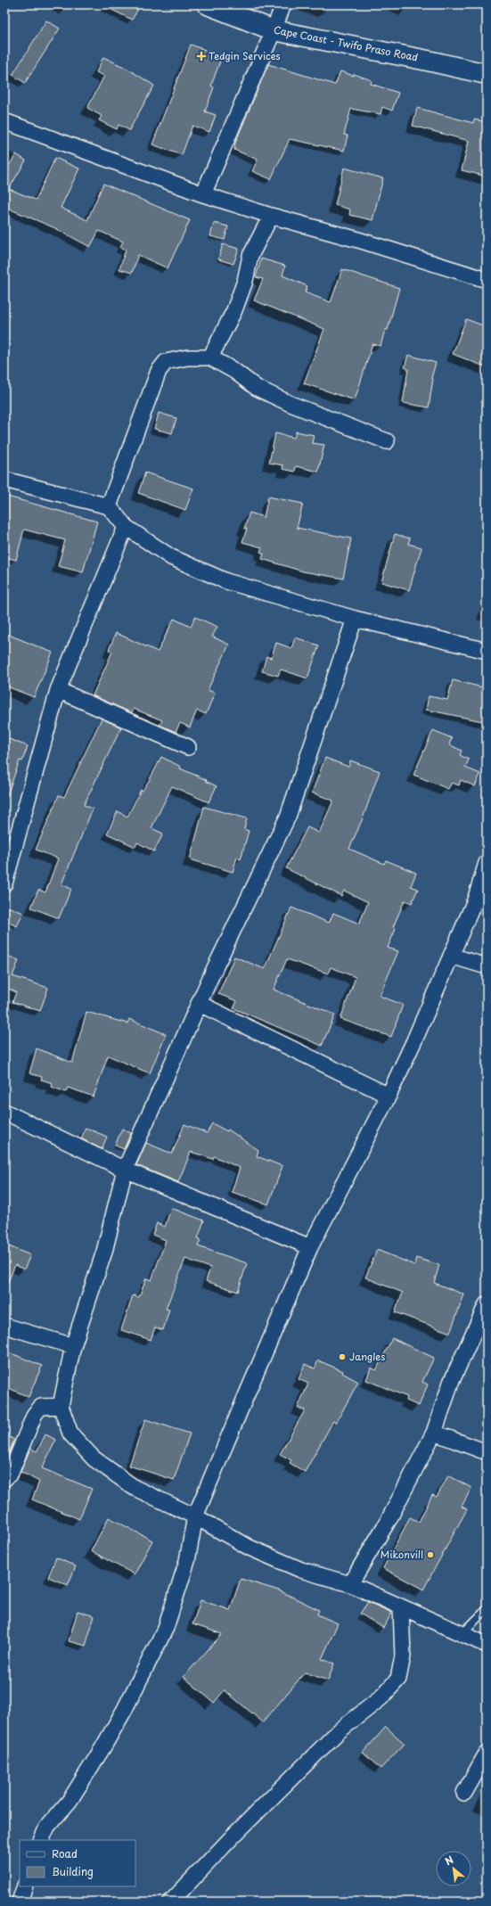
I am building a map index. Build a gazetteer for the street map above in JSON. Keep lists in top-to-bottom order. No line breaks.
{"streets":{"main road":["Cape Coast - Twifo Praso Road"]},"places":{"health":["Tedgin Services"],"other":["Jangles","Mikonvill"]},"legend":["Road","Building"],"north":"top left"}
